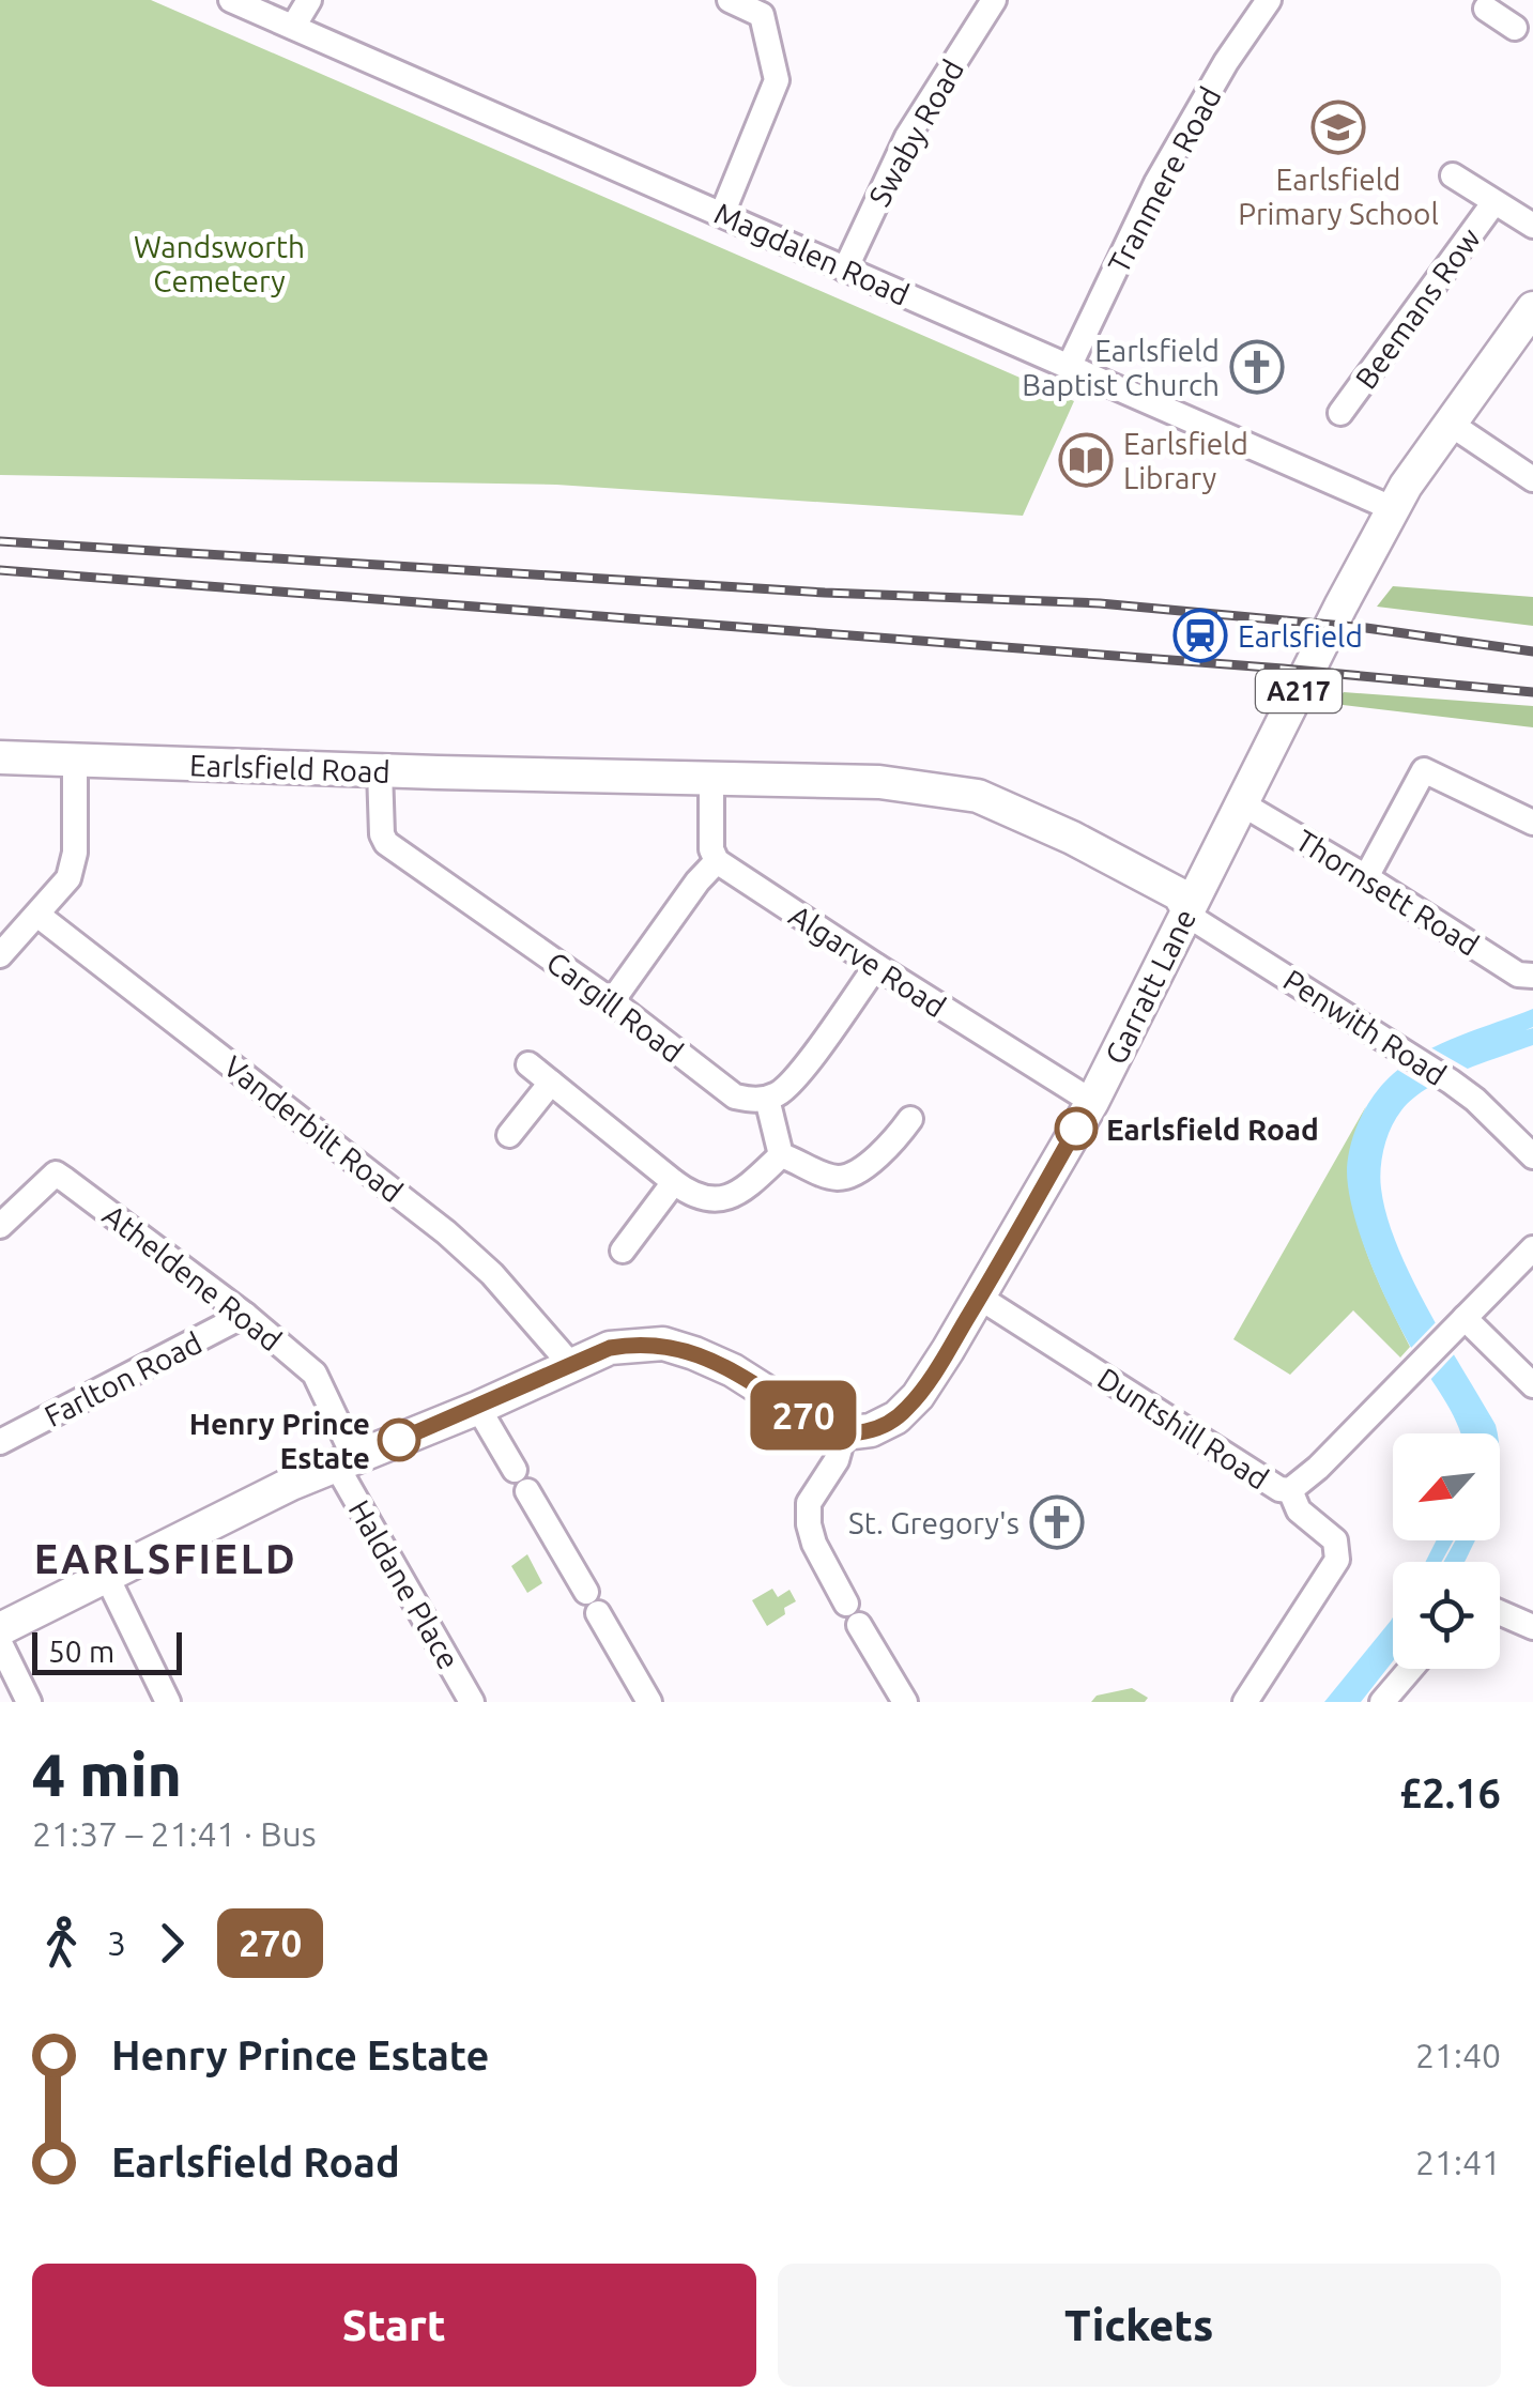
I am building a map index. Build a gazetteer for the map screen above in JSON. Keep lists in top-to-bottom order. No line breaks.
{"streets":{"main road":["A217","Earlsfield Road","Garratt Lane"],"street":["Swaby Road","Tranmere Road","Magdalen Road","Beemans Row","Thornsett Road","Algarve Road","Cargill Road","Penwith Road","Vanderbilt Road","Atheldene Road","Farlton Road","Duntshill Road","Haldane Place"]},"crossings":[["Swaby Road","Magdalen Road"],["Tranmere Road","Magdalen Road"],["Magdalen Road","Garratt Lane"],["Earlsfield Road","Garratt Lane"],["Earlsfield Road","Cargill Road"],["Earlsfield Road","Penwith Road"],["Thornsett Road","Garratt Lane"],["Algarve Road","Garratt Lane"],["Garratt Lane","Penwith Road"],["Garratt Lane","Duntshill Road"],["Atheldene Road","Farlton Road"],["Atheldene Road","Haldane Place"]],"districts":["EARLSFIELD"],"parks":["Wandsworth Cemetery"],"places":{"school or university":["Earlsfield Primary School"],"church":["Earlsfield Baptist Church","St. Gregory's"],"library":["Earlsfield Library"],"station":["Earlsfield"],"other":["Earlsfield Road","Henry Prince Estate"]},"lines":["bus line 270"],"scale_bar":"50 m","north":"bottom left","page":{"on_map":"270","scale":"50 m","heading":["4 min","21:37 – 21:41 · Bus","£2.16"],"legs":["3","270"],"list":[{"name":"Henry Prince Estate","value":"21:40"},{"name":"Earlsfield Road","value":"21:41"}],"buttons":["Start","Tickets"]}}
